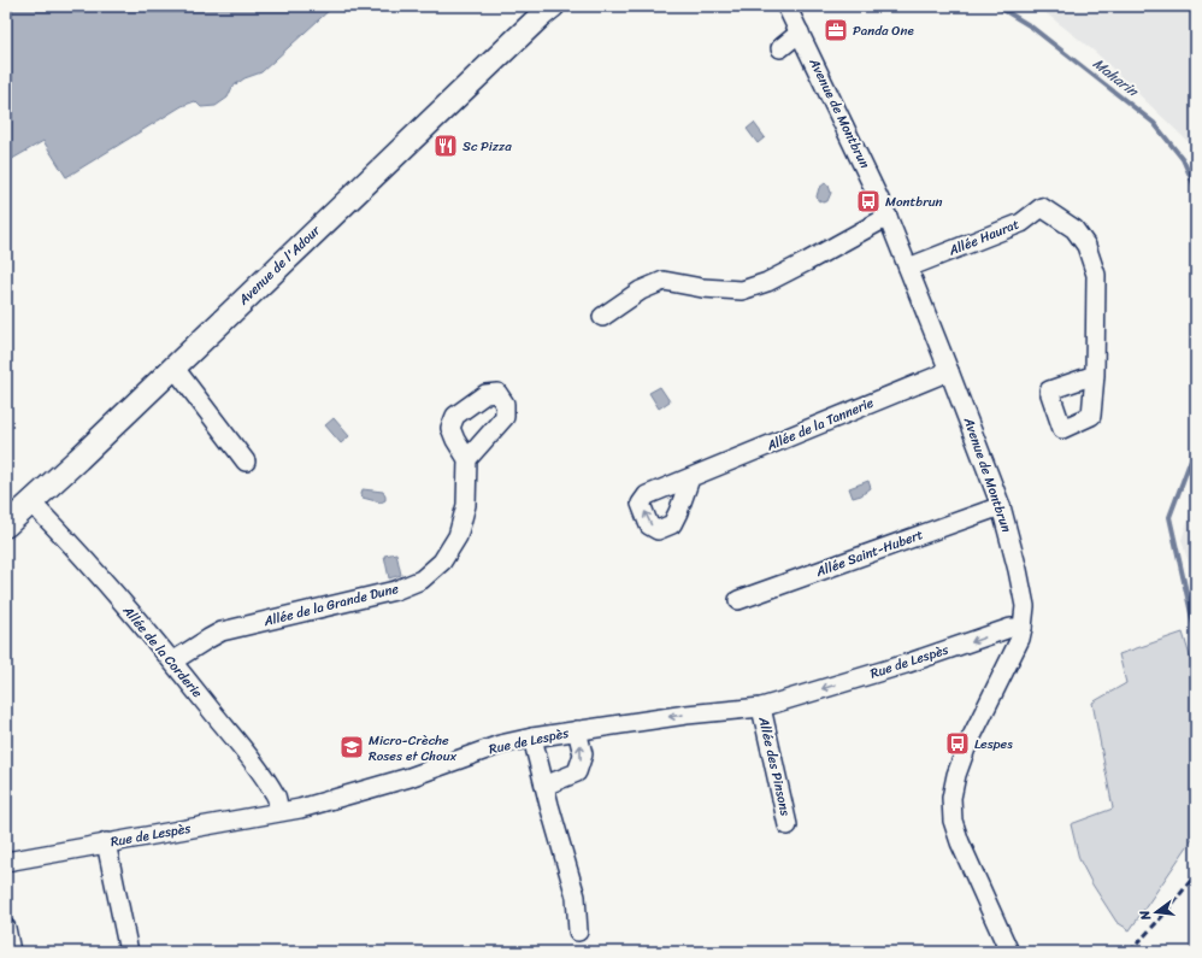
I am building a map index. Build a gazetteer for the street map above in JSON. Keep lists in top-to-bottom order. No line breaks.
{"streets":{"main road":["Avenue de l'Adour"],"street":["Avenue de Montbrun","Allée Haurat","Allée de la Tannerie","Allée Saint-Hubert","Allée de la Grande Dune","Allée de la Corderie","Rue de Lespès","Allée des Pinsons"]},"crossings":[["Avenue de Montbrun","Allée Haurat"],["Avenue de Montbrun","Allée de la Tannerie"],["Avenue de Montbrun","Allée Saint-Hubert"],["Avenue de Montbrun","Rue de Lespès"],["Avenue de l'Adour","Allée de la Corderie"],["Allée de la Grande Dune","Allée de la Corderie"],["Allée de la Corderie","Rue de Lespès"],["Rue de Lespès","Allée des Pinsons"]],"one_way":["Rue de Lespès"],"water":["Maharin"],"places":{"office":["Panda One"],"restaurant":["Sc Pizza"],"bus stop":["Montbrun","Lespes"],"school or university":["Micro-Crèche Roses et Choux"]},"north":"left"}
